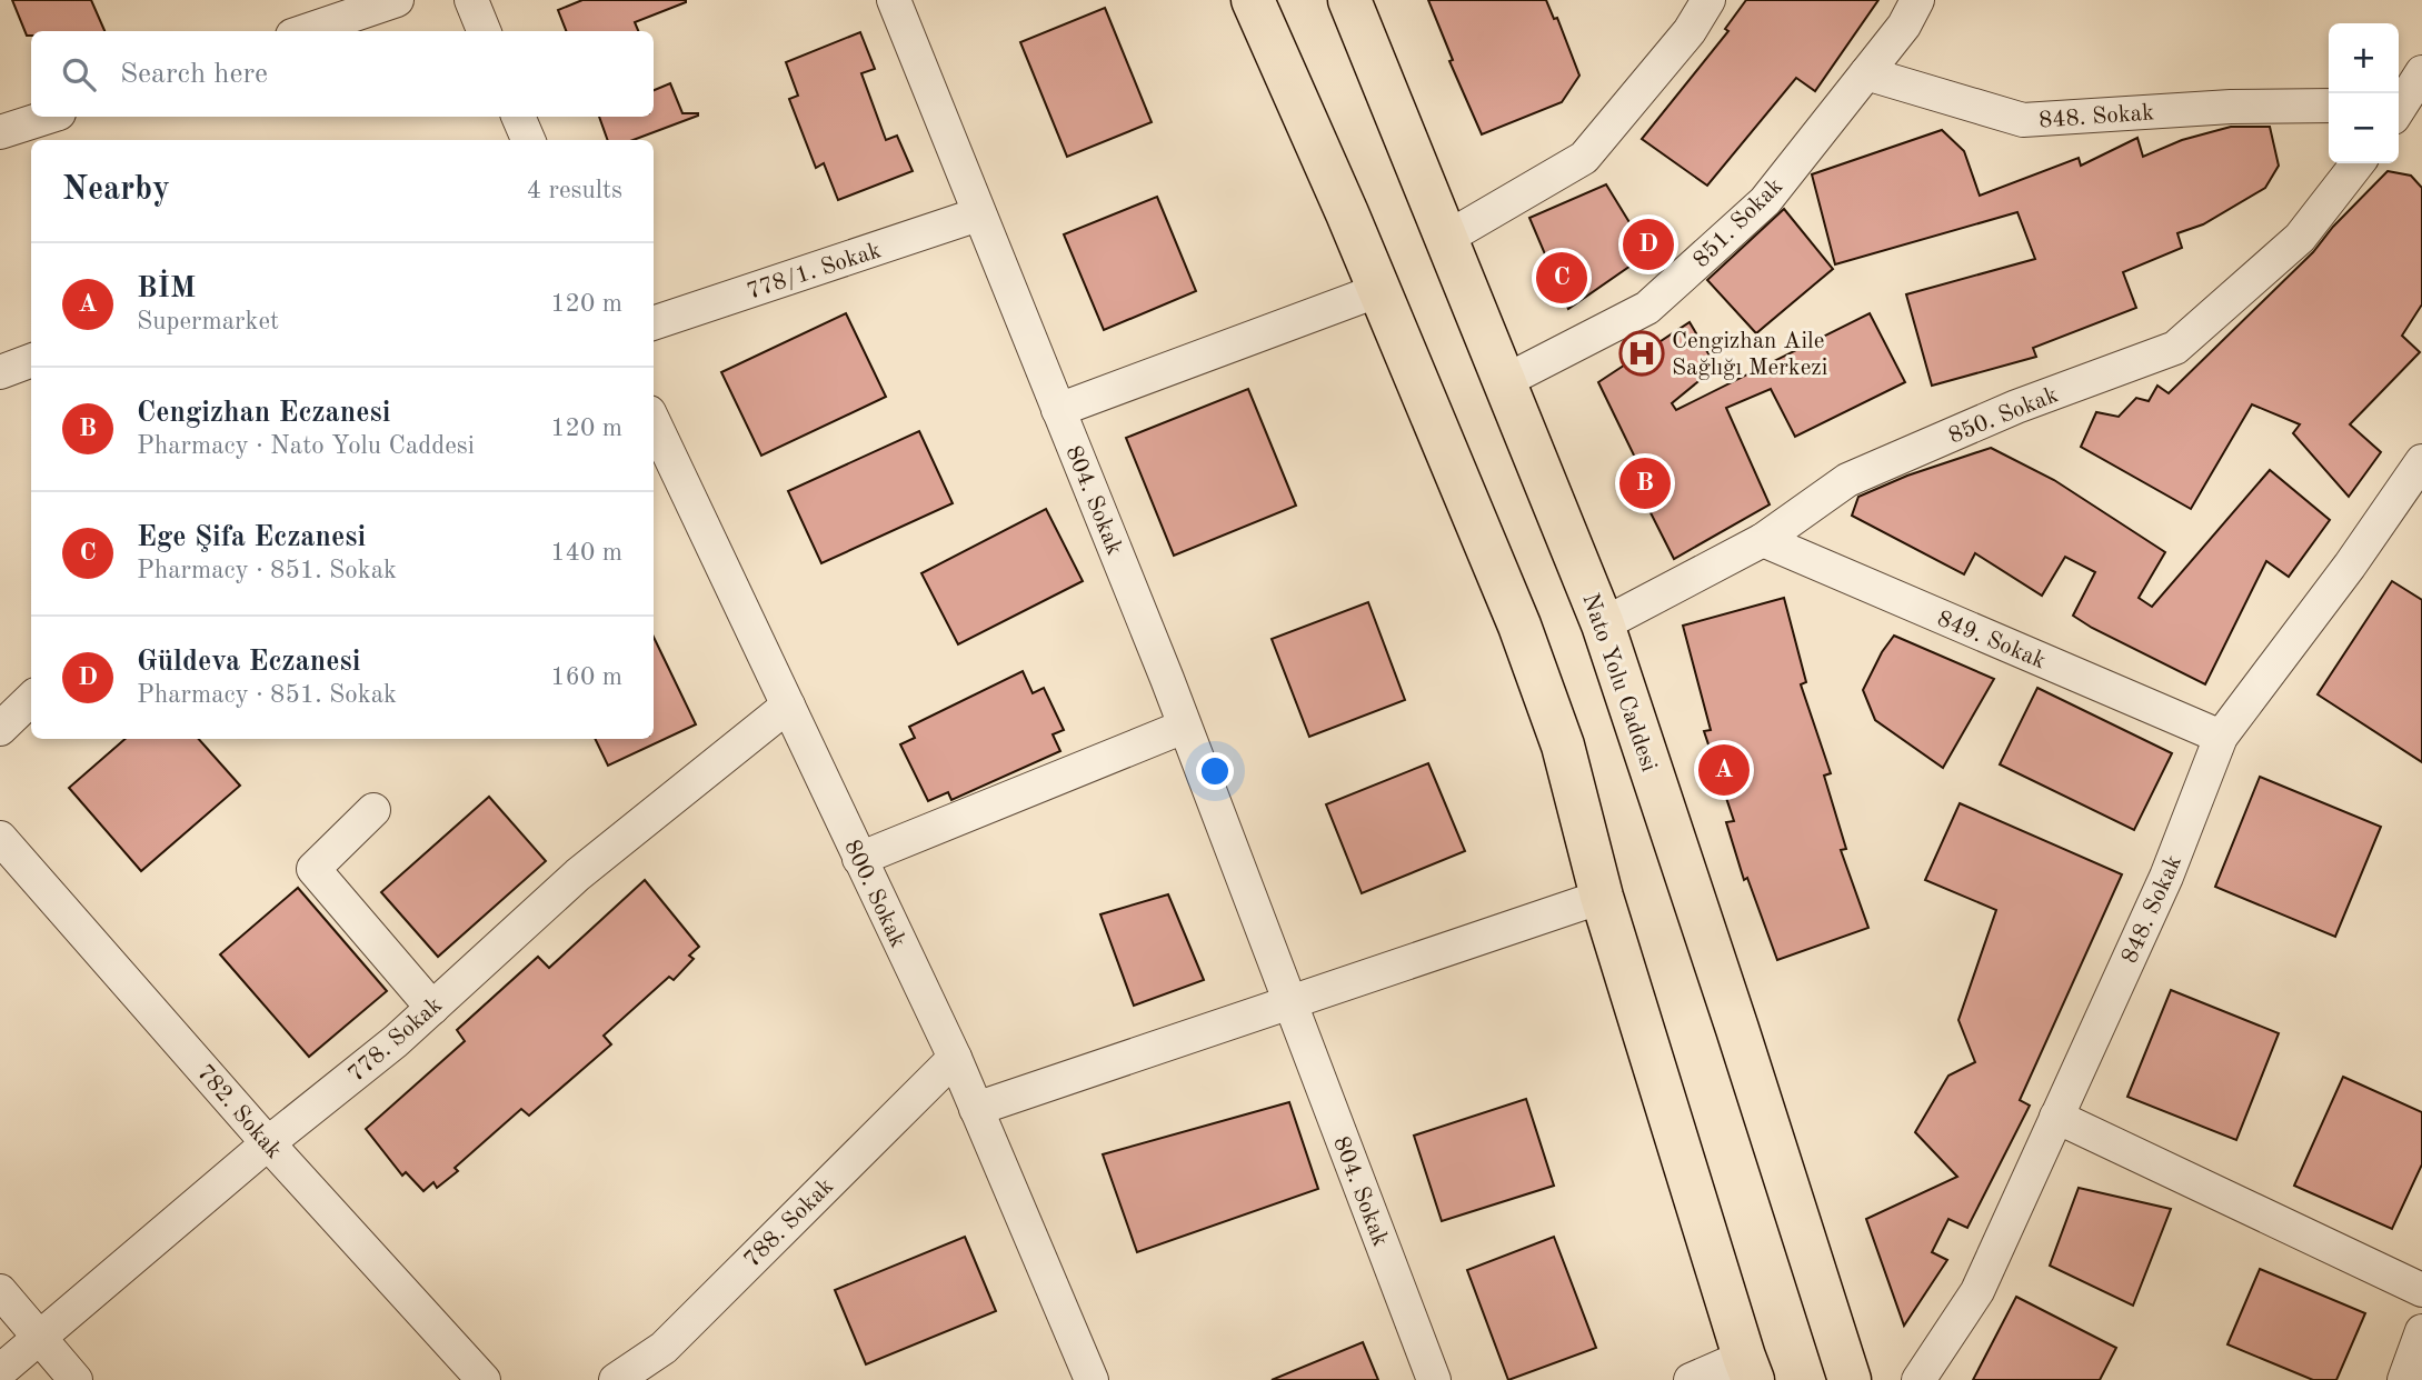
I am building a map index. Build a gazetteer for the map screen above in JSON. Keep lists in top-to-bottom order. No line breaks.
{"streets":{"main road":["Nato Yolu Caddesi"],"street":["848. Sokak","851. Sokak","778/1. Sokak","850. Sokak","804. Sokak","849. Sokak","800. Sokak","778. Sokak","782. Sokak","788. Sokak"]},"crossings":[["848. Sokak","851. Sokak"],["848. Sokak","849. Sokak"],["851. Sokak","Nato Yolu Caddesi"],["778/1. Sokak","804. Sokak"],["850. Sokak","849. Sokak"],["850. Sokak","Nato Yolu Caddesi"],["800. Sokak","778. Sokak"],["800. Sokak","788. Sokak"],["778. Sokak","782. Sokak"]],"places":{"hospital":["Cengizhan Aile Sağlığı Merkezi"]},"page":{"map_buttons":["+","−"],"search":"Search here","heading":["Nearby","4 results"],"pins":["D","C","B","A"],"list":[{"mark":"A","name":"BİM","note":"Supermarket","value":"120 m"},{"mark":"B","name":"Cengizhan Eczanesi","note":"Pharmacy · Nato Yolu Caddesi","value":"120 m"},{"mark":"C","name":"Ege Şifa Eczanesi","note":"Pharmacy · 851. Sokak","value":"140 m"},{"mark":"D","name":"Güldeva Eczanesi","note":"Pharmacy · 851. Sokak","value":"160 m"}]}}
